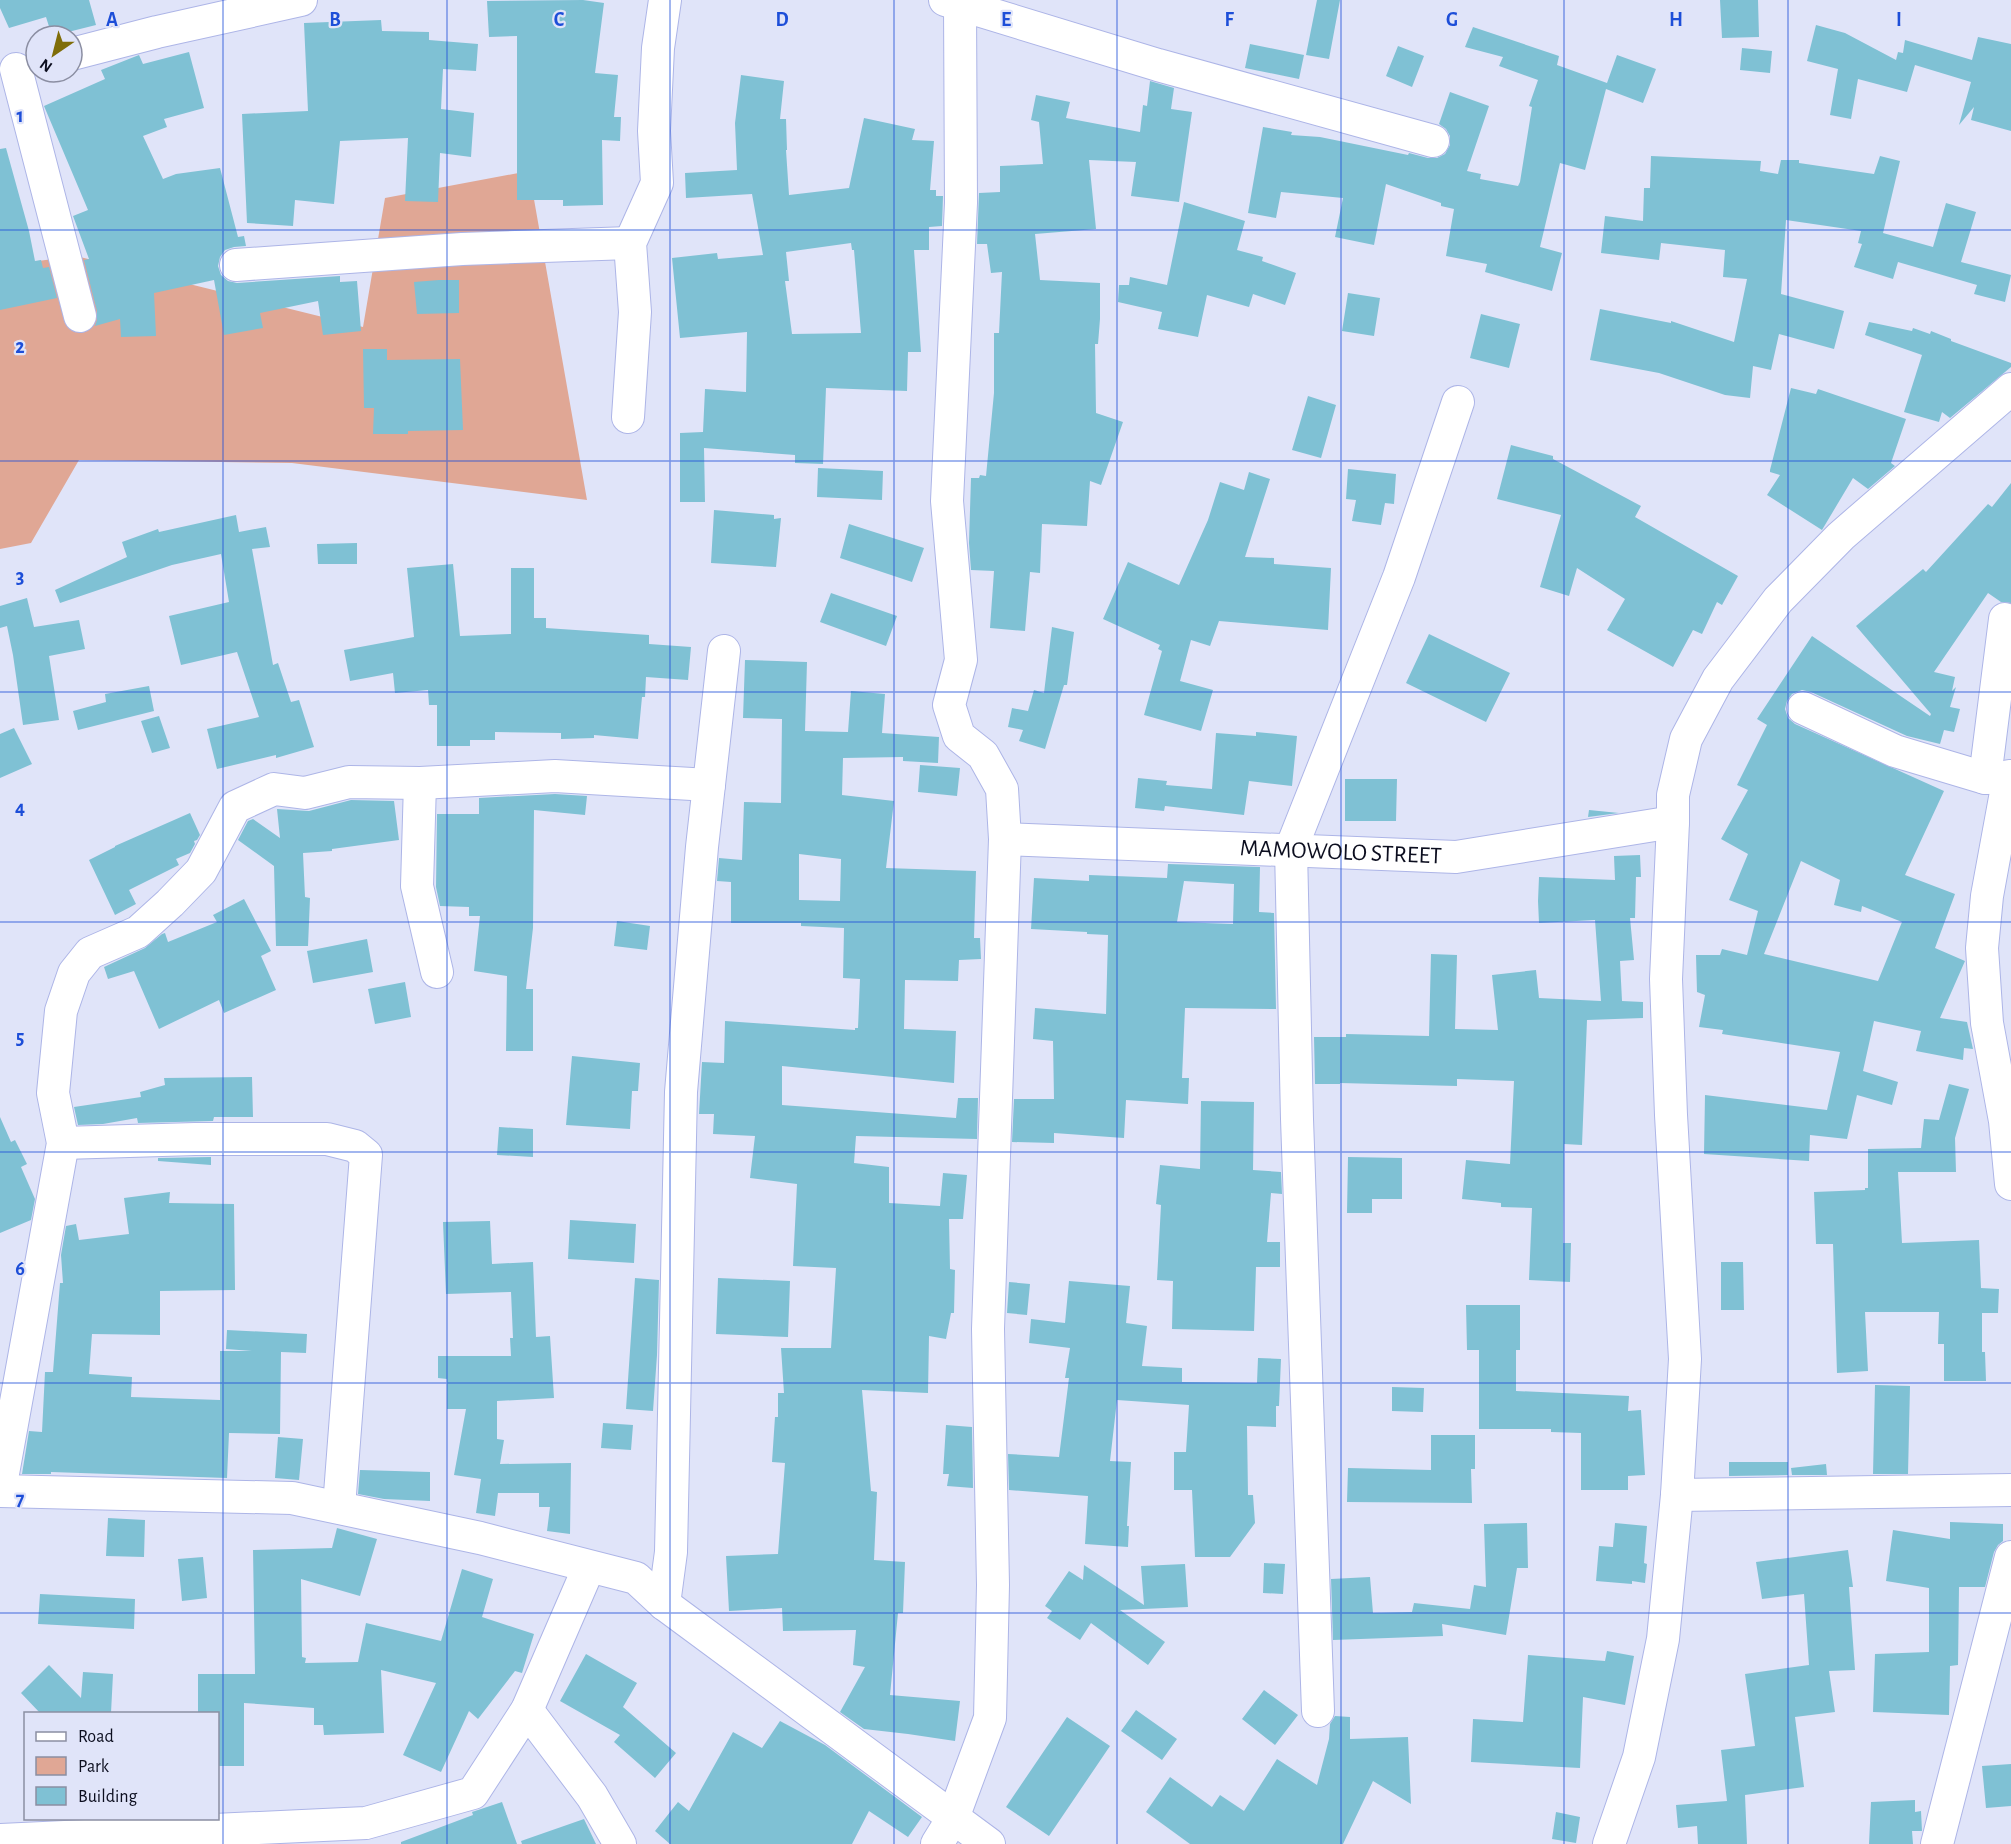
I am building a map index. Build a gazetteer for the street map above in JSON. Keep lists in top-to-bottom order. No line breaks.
{"streets":{"street":["MAMOWOLO STREET"]},"legend":["Road","Park","Building"],"north":"bottom left","grid":{"columns":["A","B","C","D","E","F","G","H","I"],"rows":["1","2","3","4","5","6","7"]}}
